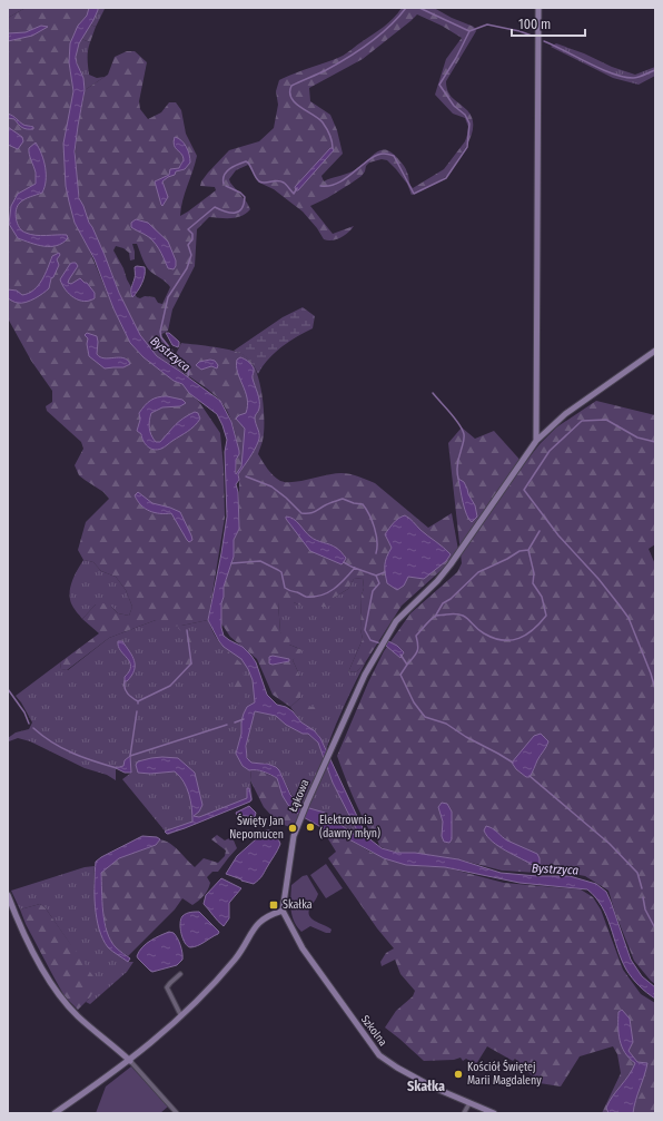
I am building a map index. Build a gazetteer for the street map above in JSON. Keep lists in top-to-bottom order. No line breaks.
{"streets":{"street":["Łąkowa","Szkolna"]},"crossings":[["Łąkowa","Szkolna"]],"districts":["Skałka"],"water":["Bystrzyca"],"places":{"other":["Elektrownia (dawny młyn)","Święty Jan Nepomucen","Kościół Świętej Marii Magdaleny"],"transit":["Skałka"]},"scale_bar":"100 m"}
